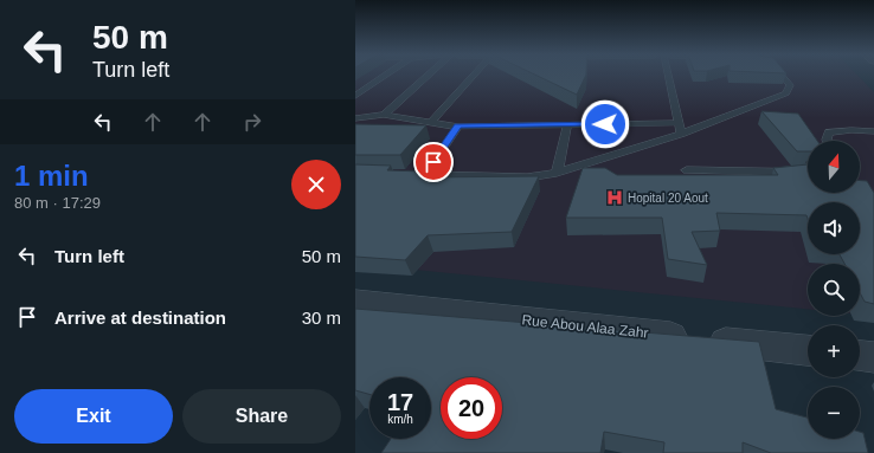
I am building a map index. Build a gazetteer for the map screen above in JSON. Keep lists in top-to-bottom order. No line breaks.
{"streets":{"street":["Rue Abou Alaa Zahr"]},"places":{"hospital":["Hopital 20 Aout"]},"north":"top","page":{"turn":["50 m","Turn left"],"map_buttons":["+","−"],"heading":["1 min","80 m · 17:29"],"list":[{"name":"Turn left","value":"50 m"},{"name":"Arrive at destination","value":"30 m"}],"speed":"17 km/h","limit":"20","buttons":["Exit","Share"]}}
